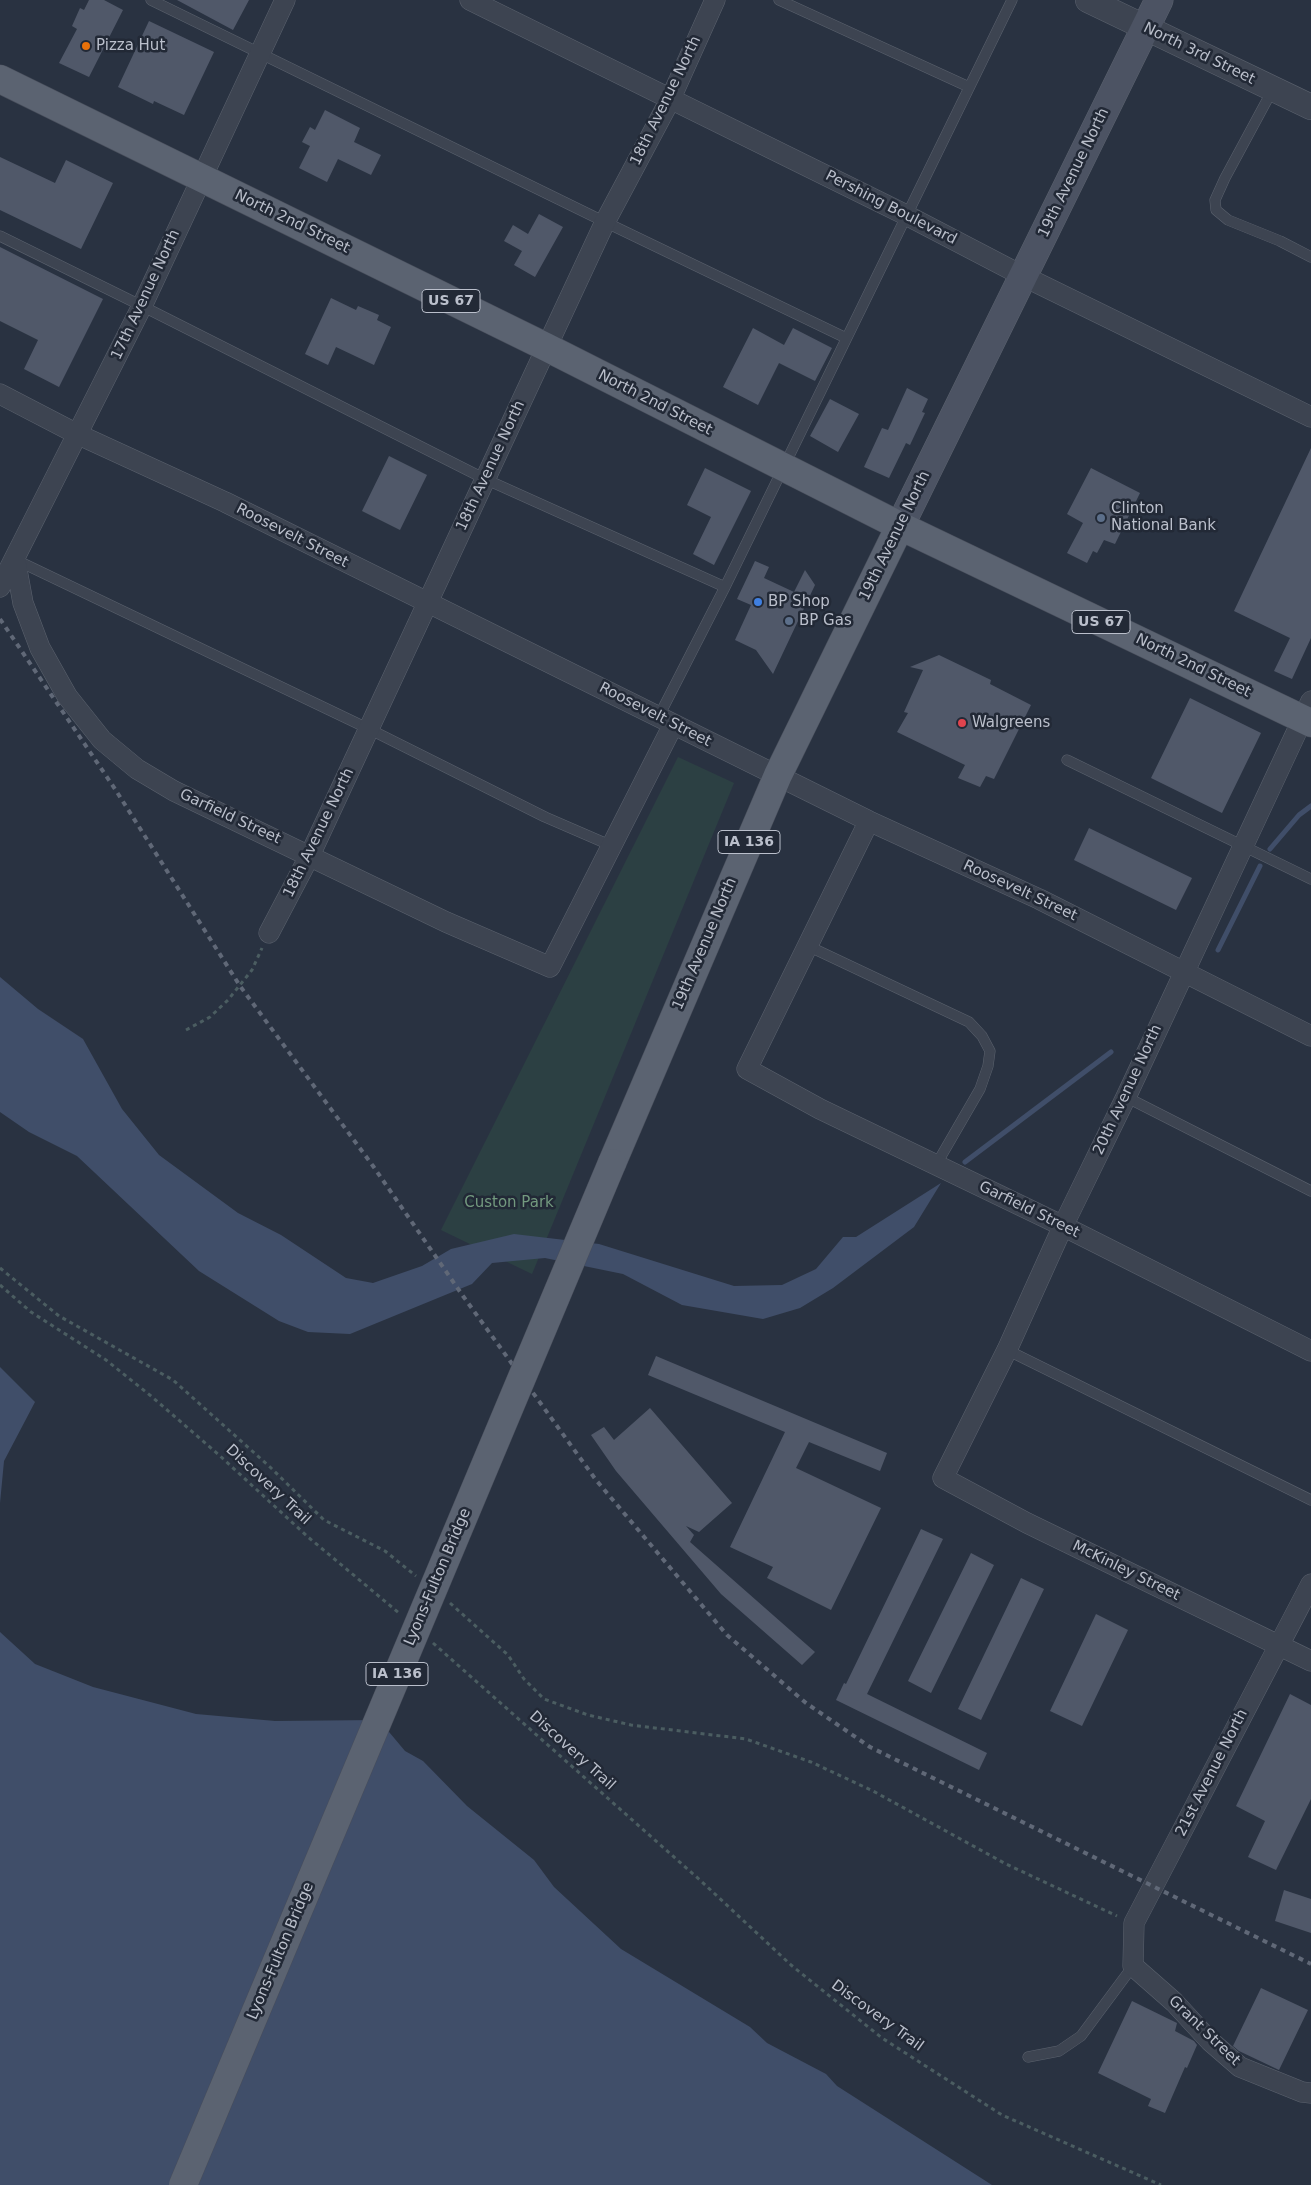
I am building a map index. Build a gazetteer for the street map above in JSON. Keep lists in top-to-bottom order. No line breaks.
{"streets":{"main road":["19th Avenue North","North 2nd Street","US 67","IA 136","Lyons-Fulton Bridge"],"street":["North 3rd Street","18th Avenue North","Pershing Boulevard","17th Avenue North","Roosevelt Street","Garfield Street","20th Avenue North","McKinley Street","21st Avenue North","Grant Street"],"path":["Discovery Trail"]},"crossings":[["North 3rd Street","19th Avenue North"],["18th Avenue North","Pershing Boulevard"],["18th Avenue North","North 2nd Street"],["18th Avenue North","Roosevelt Street"],["18th Avenue North","Garfield Street"],["19th Avenue North","Pershing Boulevard"],["19th Avenue North","North 2nd Street"],["19th Avenue North","Roosevelt Street"],["19th Avenue North","Lyons-Fulton Bridge"],["North 2nd Street","17th Avenue North"],["North 2nd Street","20th Avenue North"],["17th Avenue North","Roosevelt Street"],["17th Avenue North","Garfield Street"],["Roosevelt Street","20th Avenue North"],["Garfield Street","20th Avenue North"],["20th Avenue North","McKinley Street"],["McKinley Street","21st Avenue North"],["21st Avenue North","Grant Street"]],"parks":["Custon Park"],"places":["Pizza Hut","Clinton National Bank","BP Shop","BP Gas","Walgreens"]}
